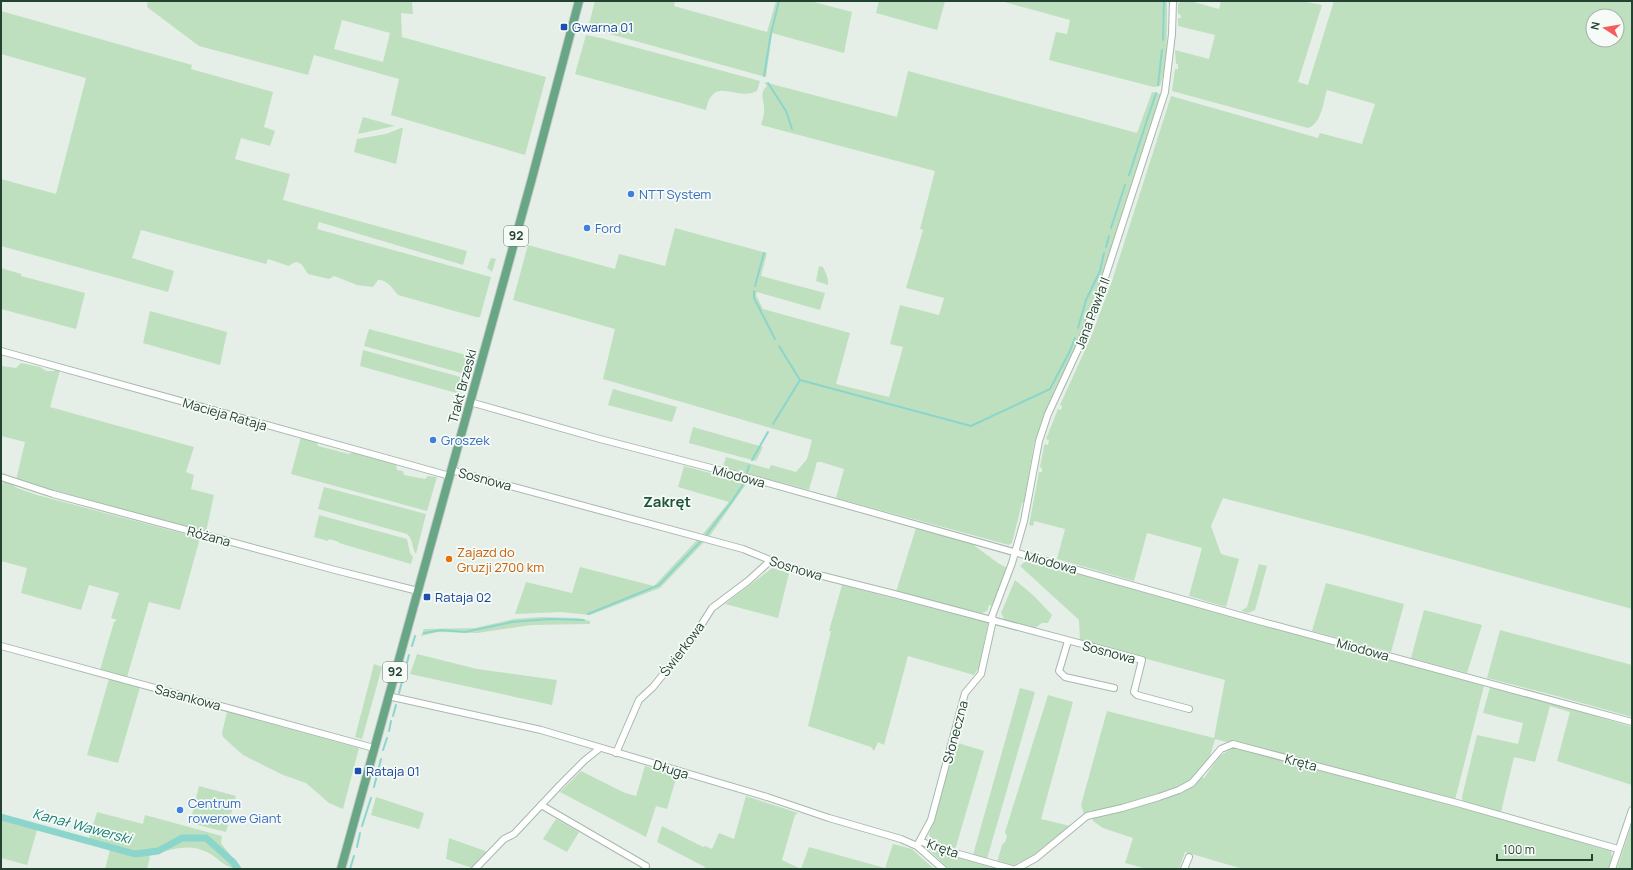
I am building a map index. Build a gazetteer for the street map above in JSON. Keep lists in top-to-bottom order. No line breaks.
{"streets":{"main road":["92","Trakt Brzeski"],"street":["Jana Pawła II","Macieja Rataja","Miodowa","Sosnowa","Różana","Świerkowa","Sasankowa","Słoneczna","Kręta","Długa"]},"crossings":[["Jana Pawła II","Miodowa"],["Jana Pawła II","Sosnowa"],["Jana Pawła II","Słoneczna"],["Trakt Brzeski","Macieja Rataja"],["Trakt Brzeski","Miodowa"],["Trakt Brzeski","Sosnowa"],["Trakt Brzeski","Różana"],["Trakt Brzeski","Sasankowa"],["Trakt Brzeski","Długa"],["Macieja Rataja","Sosnowa"],["Sosnowa","Świerkowa"],["Sosnowa","Słoneczna"],["Świerkowa","Długa"],["Słoneczna","Kręta"],["Słoneczna","Długa"],["Kręta","Długa"]],"districts":["Zakręt"],"water":["Kanał Wawerski"],"places":{"transit":["Gwarna 01","Rataja 02","Rataja 01"],"other":["NTT System","Ford","Groszek","Zajazd do Gruzji 2700 km","Centrum rowerowe Giant"]},"scale_bar":"100 m","north":"left"}
